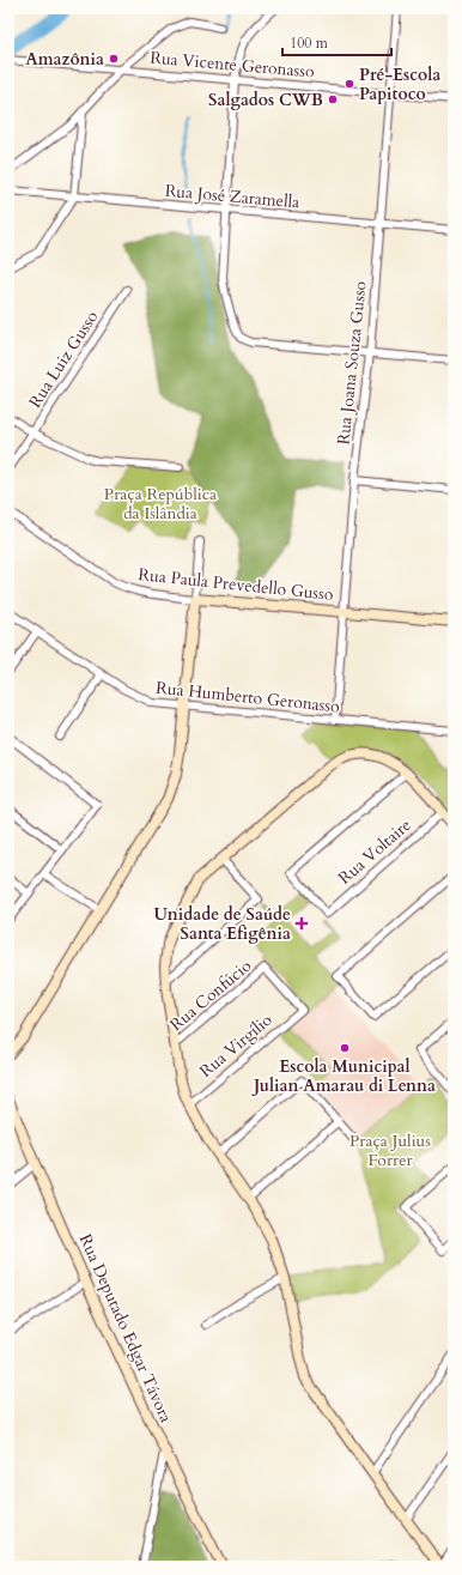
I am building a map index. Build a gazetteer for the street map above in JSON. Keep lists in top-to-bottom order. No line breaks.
{"streets":{"street":["Rua Vicente Geronasso","Rua José Zaramella","Rua Luiz Gusso","Rua Joana Souza Gusso","Rua Paula Prevedello Gusso","Rua Humberto Geronasso","Rua Voltaire","Rua Confúcio","Rua Virgílio","Rua Deputado Edgar Távora"]},"crossings":[["Rua Vicente Geronasso","Rua Joana Souza Gusso"],["Rua José Zaramella","Rua Joana Souza Gusso"],["Rua Joana Souza Gusso","Rua Paula Prevedello Gusso"],["Rua Joana Souza Gusso","Rua Humberto Geronasso"],["Rua Confúcio","Rua Virgílio"]],"parks":["Praça República da Islândia","Praça Julius Forrer"],"places":{"other":["Amazônia","Pré-Escola Papitoco","Salgados CWB","Escola Municipal Julian Amarau di Lenna"],"health":["Unidade de Saúde Santa Efigênia"]},"scale_bar":"100 m"}
